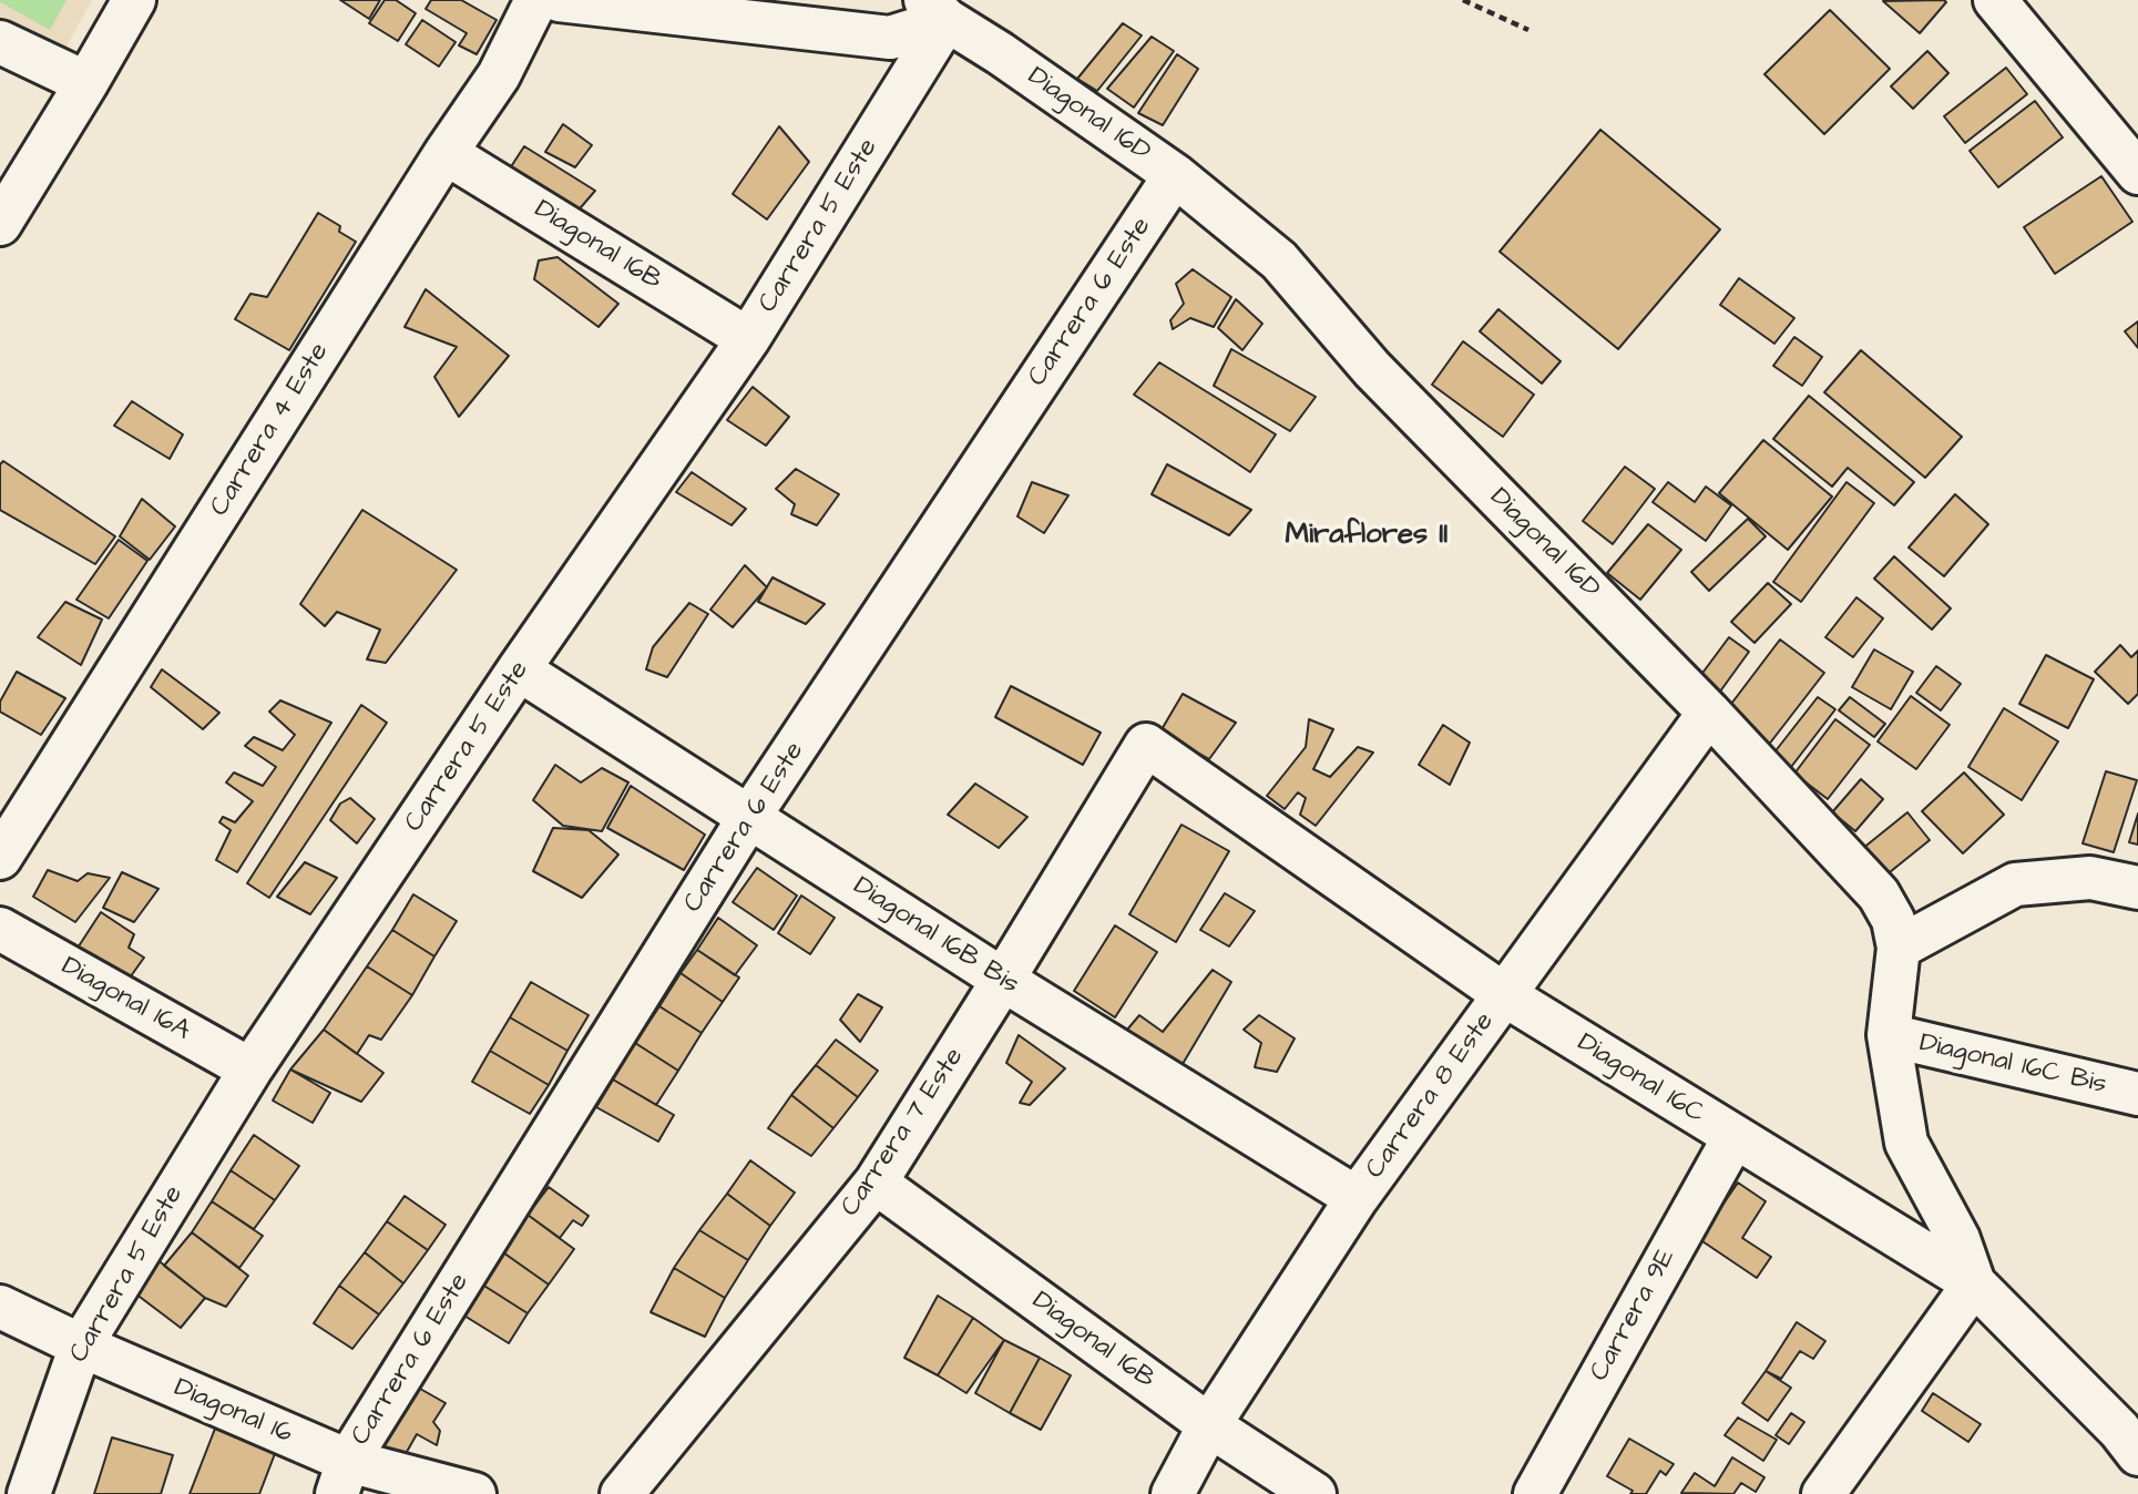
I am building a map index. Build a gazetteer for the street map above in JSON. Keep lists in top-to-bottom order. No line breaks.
{"streets":{"street":["Diagonal 16D","Carrera 5 Este","Diagonal 16B","Carrera 6 Este","Carrera 4 Este","Diagonal 16B Bis","Diagonal 16A","Diagonal 16C Bis","Diagonal 16C","Carrera 8 Este","Carrera 7 Este","Carrera 9E","Diagonal 16"]},"crossings":[["Diagonal 16D","Carrera 5 Este"],["Diagonal 16D","Carrera 6 Este"],["Diagonal 16D","Carrera 8 Este"],["Carrera 5 Este","Diagonal 16B"],["Carrera 5 Este","Diagonal 16B Bis"],["Carrera 5 Este","Diagonal 16A"],["Carrera 5 Este","Diagonal 16"],["Diagonal 16B","Carrera 4 Este"],["Diagonal 16B","Carrera 8 Este"],["Diagonal 16B","Carrera 7 Este"],["Carrera 6 Este","Diagonal 16B Bis"],["Carrera 6 Este","Diagonal 16"],["Diagonal 16B Bis","Carrera 8 Este"],["Diagonal 16B Bis","Carrera 7 Este"],["Diagonal 16C","Carrera 8 Este"],["Diagonal 16C","Carrera 7 Este"],["Diagonal 16C","Carrera 9E"]],"districts":["Miraflores II"]}
